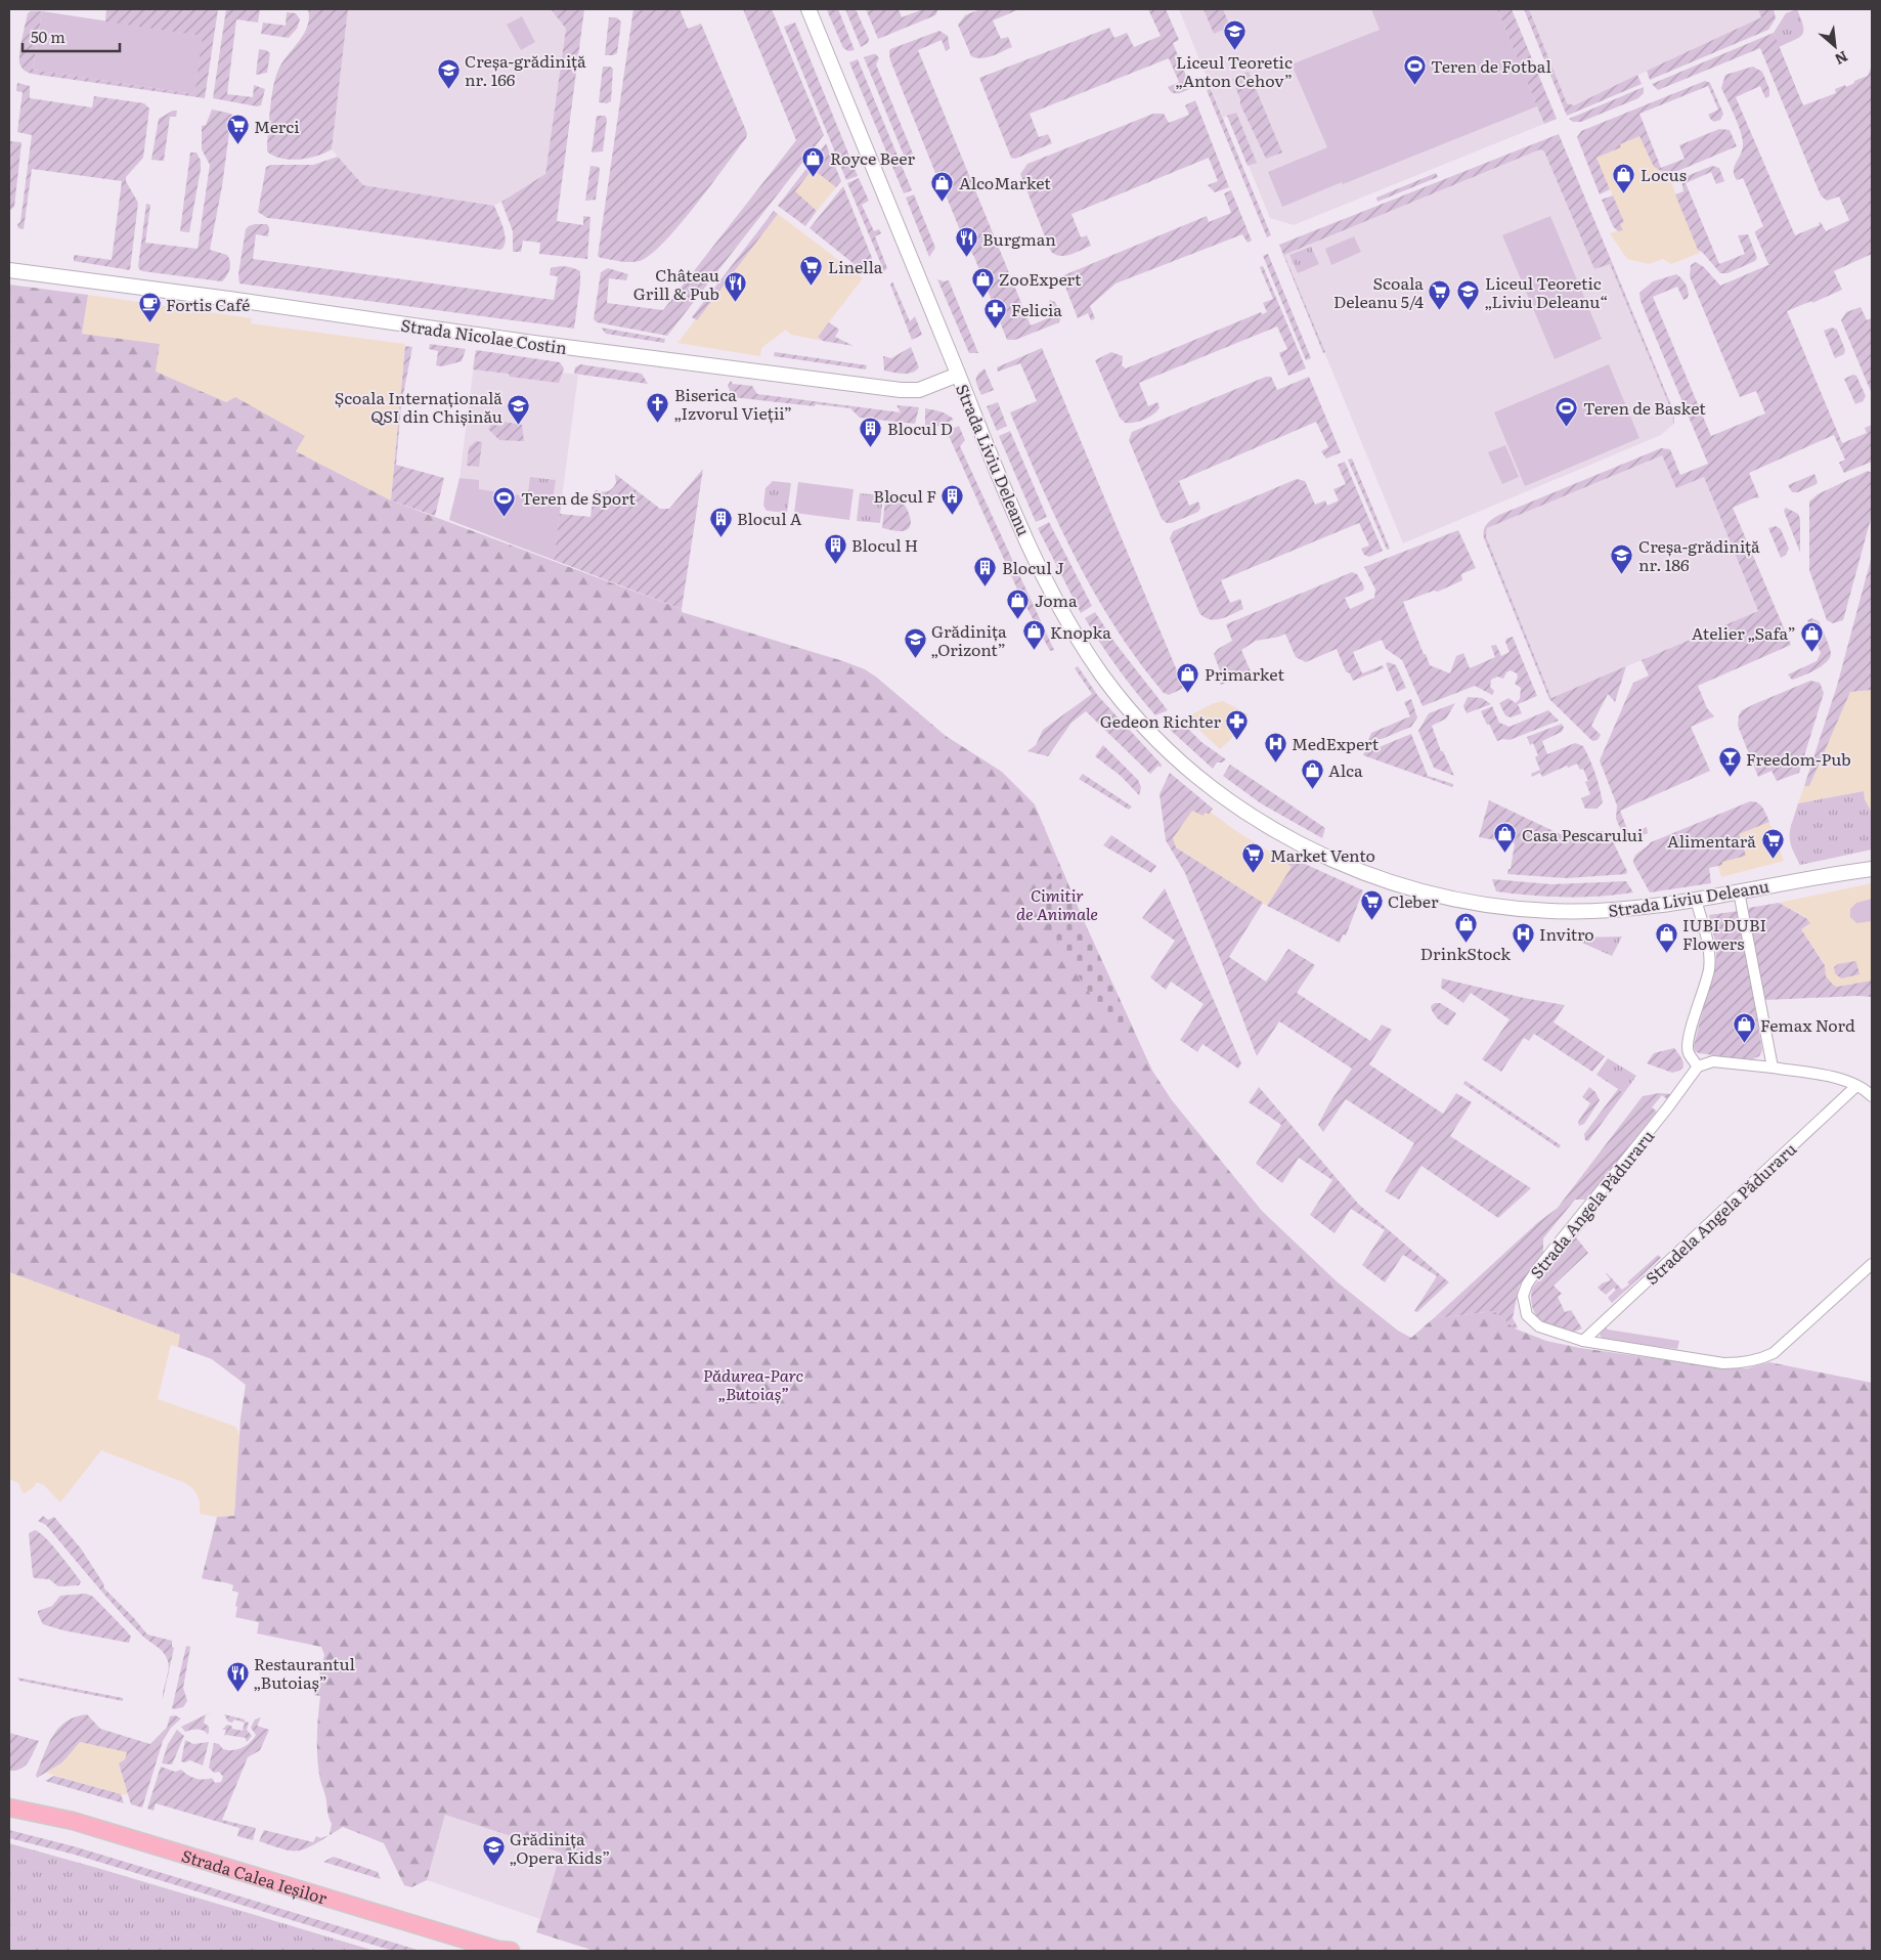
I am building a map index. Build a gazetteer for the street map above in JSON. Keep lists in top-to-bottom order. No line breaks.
{"streets":{"main road":["Strada Nicolae Costin","Strada Liviu Deleanu","Strada Calea Ieșilor"],"street":["Strada Angela Păduraru","Stradela Angela Păduraru"]},"crossings":[["Strada Nicolae Costin","Strada Liviu Deleanu"],["Strada Angela Păduraru","Stradela Angela Păduraru"]],"parks":["Cimitir de Animale","Pădurea-Parc „Butoiaș”"],"places":{"school or university":["Liceul Teoretic „Anton Cehov”","Creșa-grădiniță nr. 166","Liceul Teoretic „Liviu Deleanu“","Școala Internațională QSI din Chișinău","Creșa-grădiniță nr. 186","Grădinița „Orizont”","Grădinița „Opera Kids”"],"sports":["Teren de Fotbal","Teren de Basket","Teren de Sport"],"supermarket":["Merci","Linella","Scoala Deleanu 5/4","Alimentară","Market Vento","Cleber"],"shop":["Royce Beer","Locus","AlcoMarket","ZooExpert","Joma","Knopka","Atelier „Safa”","Primarket","Alca","Casa Pescarului","DrinkStock","IUBI DUBI Flowers","Femax Nord"],"restaurant":["Burgman","Château Grill & Pub","Restaurantul „Butoiaș”"],"cafe":["Fortis Café"],"pharmacy":["Felicia","Gedeon Richter"],"church":["Biserica „Izvorul Vieții”"],"building":["Blocul D","Blocul F","Blocul A","Blocul H","Blocul J"],"hospital":["MedExpert","Invitro"],"bar":["Freedom-Pub"]},"scale_bar":"50 m","north":"bottom right"}
